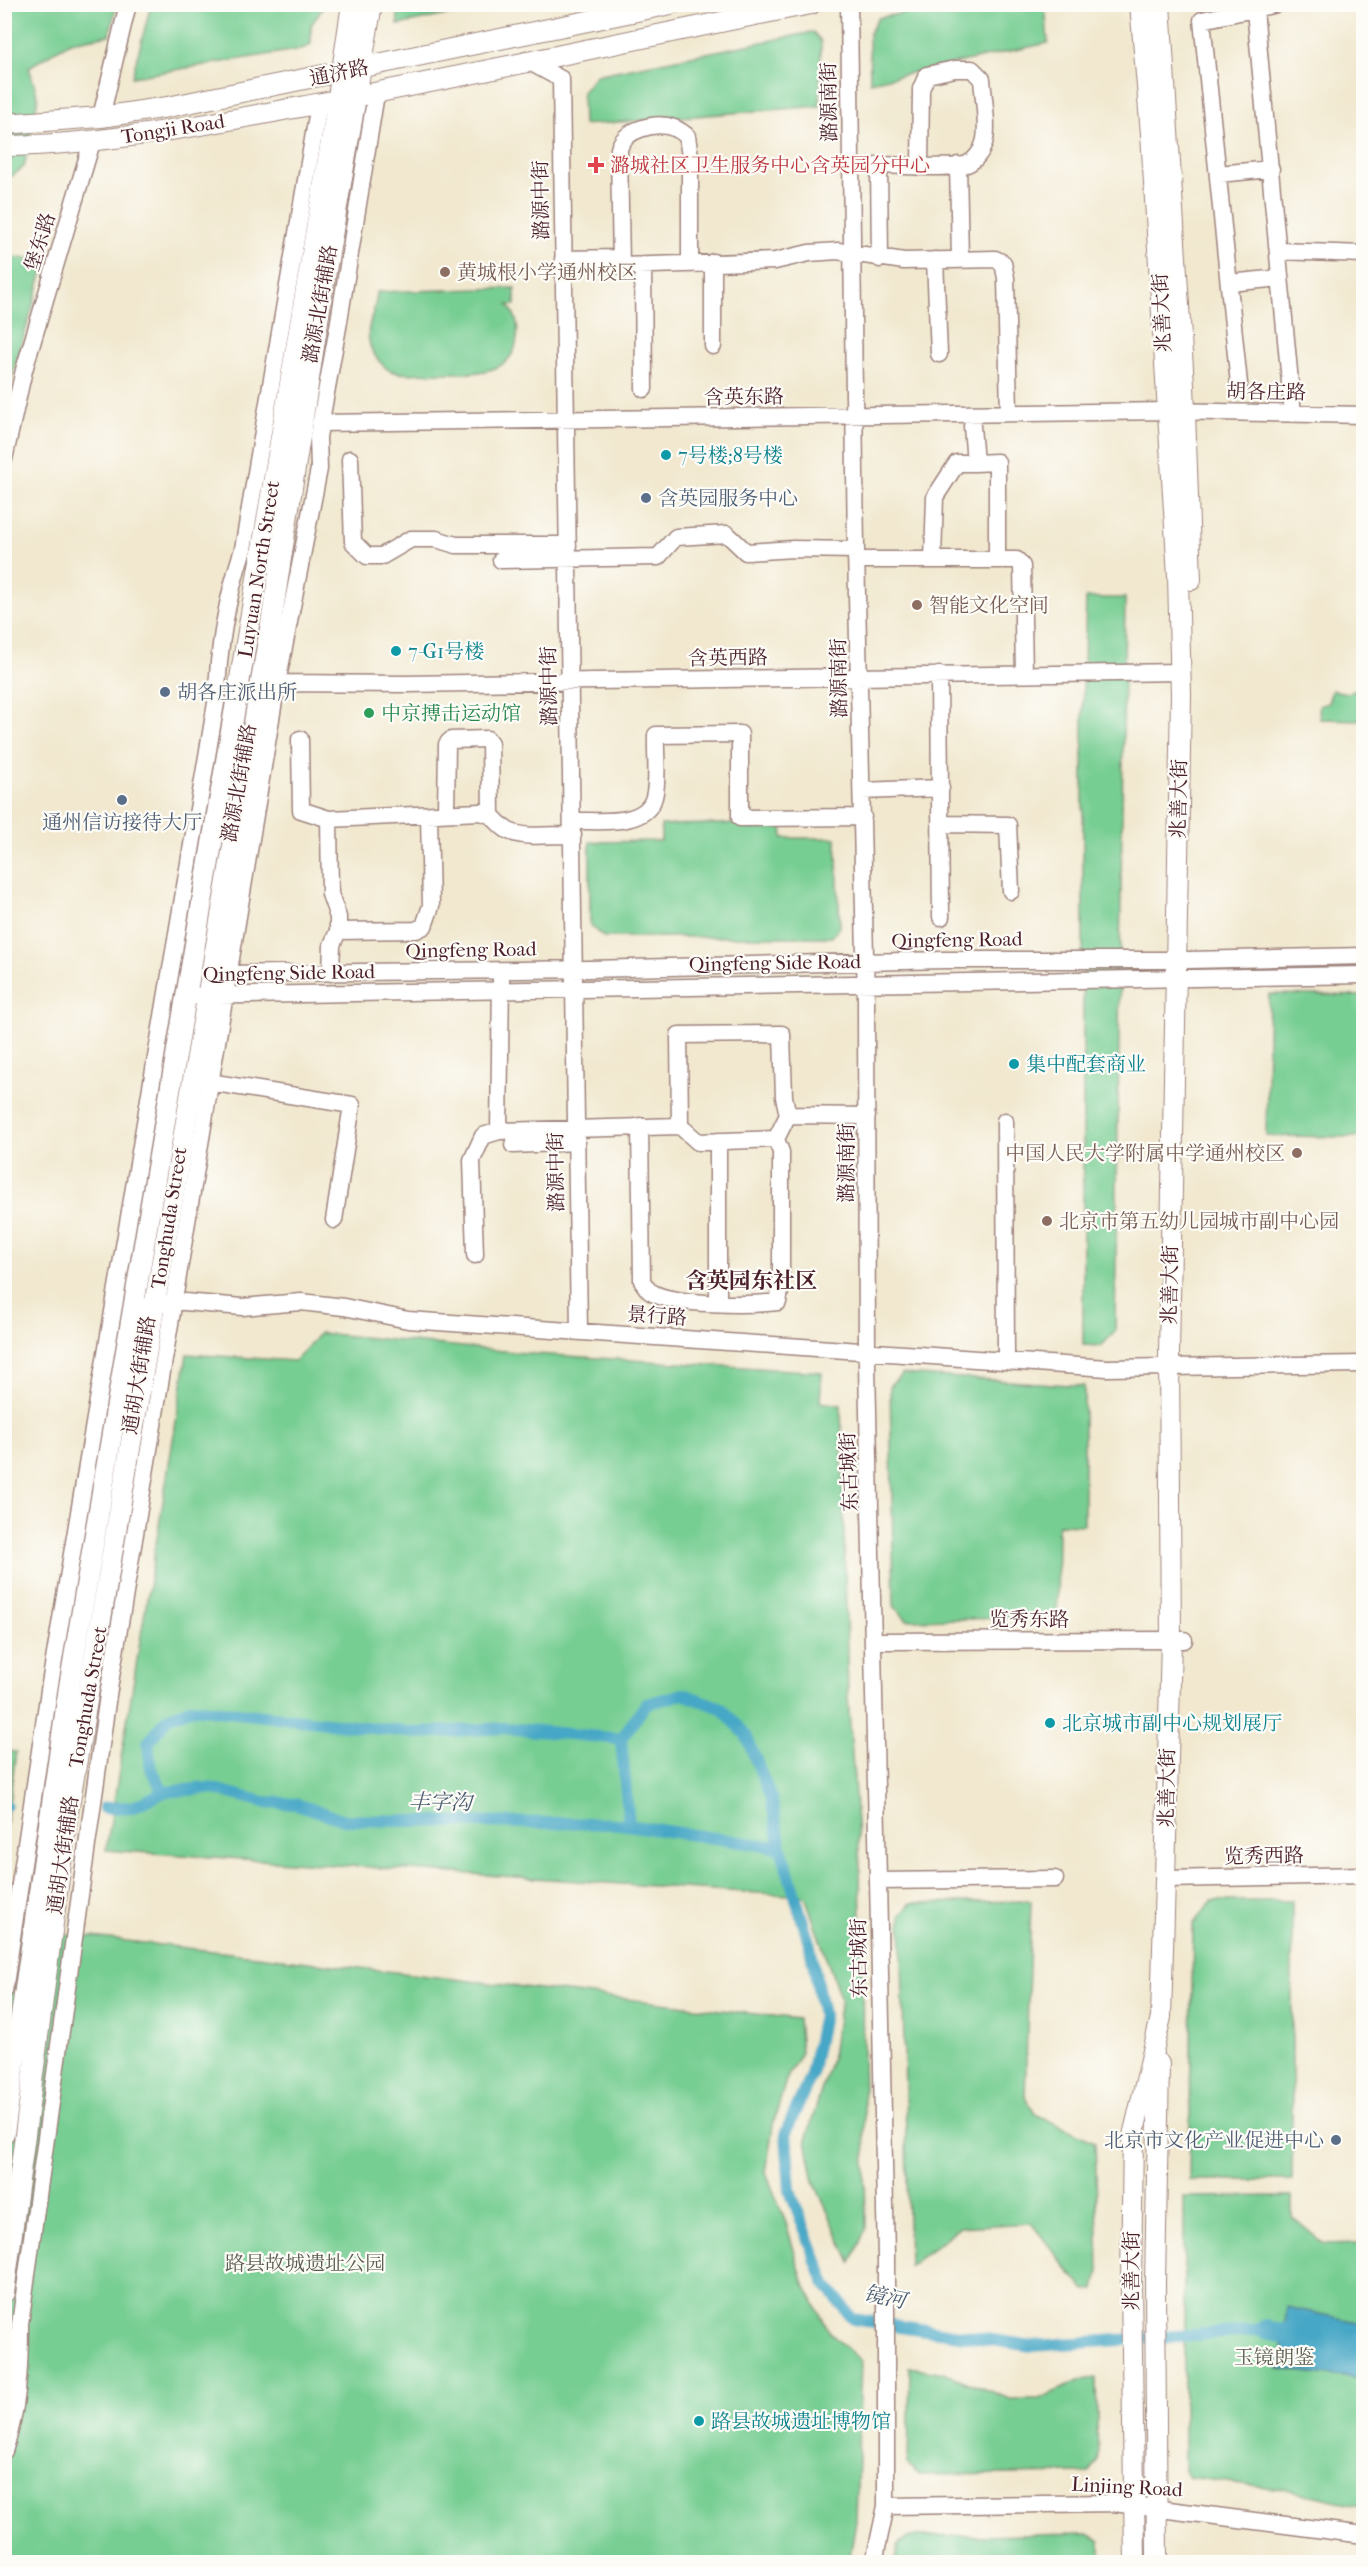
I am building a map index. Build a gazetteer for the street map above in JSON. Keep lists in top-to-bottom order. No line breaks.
{"streets":{"main road":["通济路","Tongji Road","兆善大街","Luyuan North Street","Tonghuda Street"],"street":["潞源南街","潞源中街","堡东路","潞源北街辅路","胡各庄路","含英东路","含英西路","Qingfeng Road","Qingfeng Side Road","景行路","通胡大街辅路","东古城街","览秀东路","览秀西路","Linjing Road"]},"crossings":[["通济路","Tongji Road"],["通济路","潞源中街"],["通济路","潞源北街辅路"],["通济路","Luyuan North Street"],["潞源南街","含英东路"],["潞源南街","含英西路"],["潞源南街","Qingfeng Road"],["潞源南街","Qingfeng Side Road"],["潞源南街","景行路"],["潞源南街","东古城街"],["Tongji Road","堡东路"],["Tongji Road","潞源北街辅路"],["Tongji Road","Luyuan North Street"],["潞源中街","含英东路"],["潞源中街","含英西路"],["潞源中街","Qingfeng Road"],["潞源中街","Qingfeng Side Road"],["潞源中街","景行路"],["潞源北街辅路","含英东路"],["潞源北街辅路","Luyuan North Street"],["潞源北街辅路","含英西路"],["潞源北街辅路","Qingfeng Road"],["潞源北街辅路","Tonghuda Street"],["潞源北街辅路","通胡大街辅路"],["兆善大街","胡各庄路"],["兆善大街","含英东路"],["兆善大街","含英西路"],["兆善大街","Qingfeng Road"],["兆善大街","Qingfeng Side Road"],["兆善大街","景行路"],["兆善大街","览秀东路"],["兆善大街","览秀西路"],["兆善大街","Linjing Road"],["胡各庄路","含英东路"],["Luyuan North Street","Qingfeng Road"],["Luyuan North Street","Qingfeng Side Road"],["Luyuan North Street","Tonghuda Street"],["Luyuan North Street","通胡大街辅路"],["Qingfeng Road","Qingfeng Side Road"],["Tonghuda Street","景行路"],["Tonghuda Street","通胡大街辅路"],["景行路","通胡大街辅路"],["景行路","东古城街"],["东古城街","览秀东路"],["东古城街","Linjing Road"]],"districts":["含英园东社区"],"water":["丰字沟","镜河"],"parks":["路县故城遗址公园","玉镜朗鉴"],"places":{"health":["潞城社区卫生服务中心含英园分中心"],"other":["黄城根小学通州校区","7号楼;8号楼","含英园服务中心","智能文化空间","7-G1号楼","胡各庄派出所","中京搏击运动馆","通州信访接待大厅","集中配套商业","中国人民大学附属中学通州校区","北京市第五幼儿园城市副中心园","北京城市副中心规划展厅","北京市文化产业促进中心","路县故城遗址博物馆"]}}
